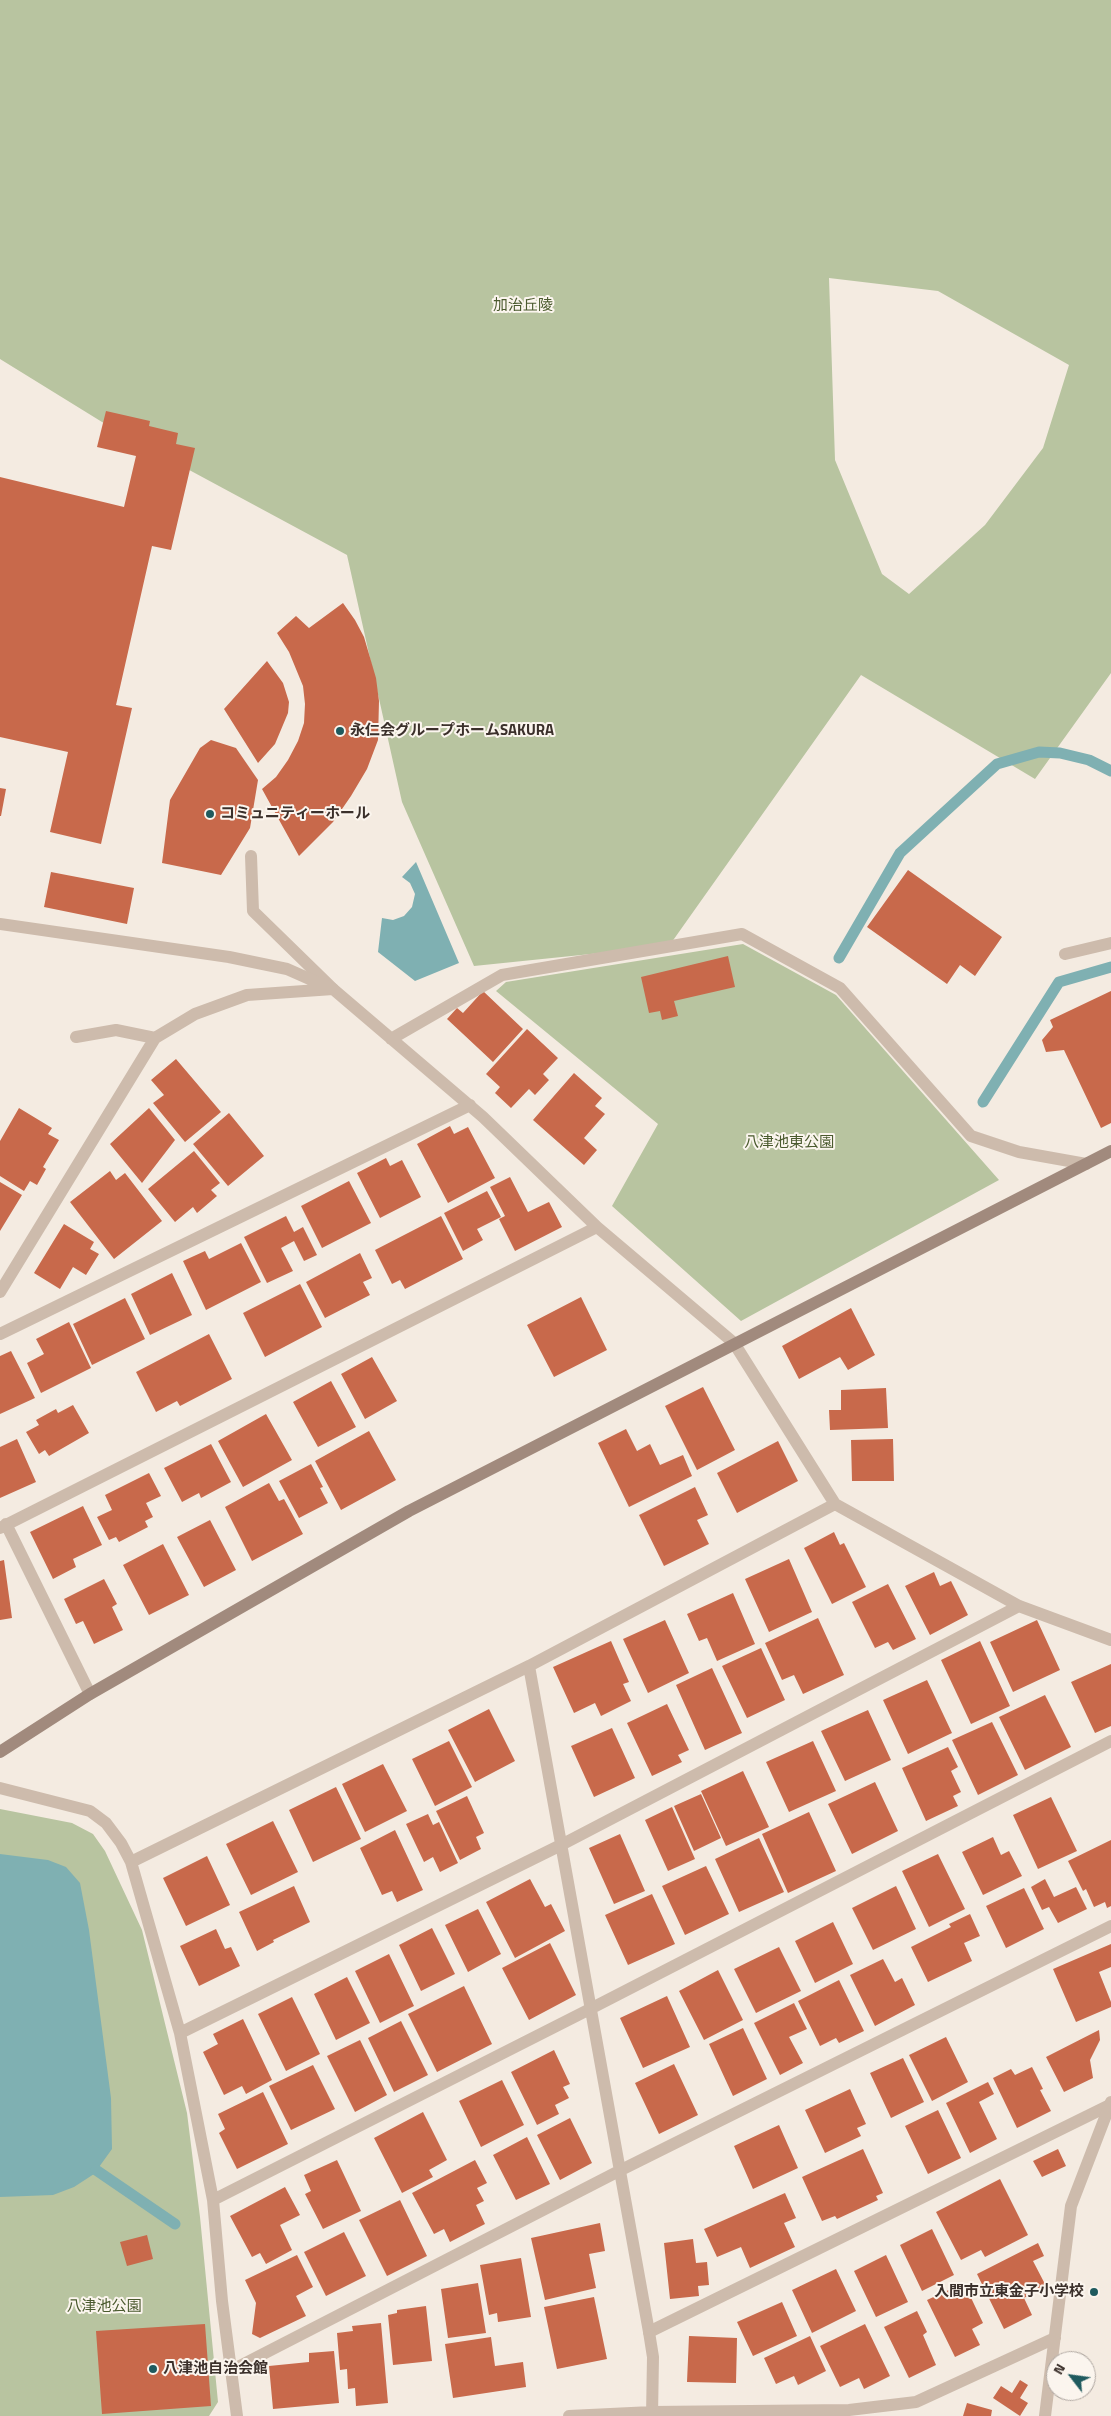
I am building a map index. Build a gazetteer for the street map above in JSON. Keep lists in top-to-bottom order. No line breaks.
{"parks":["加治丘陵","八津池東公園","八津池公園"],"places":["永仁会グループホームSAKURA","コミュニティーホール","入間市立東金子小学校","八津池自治会館"],"north":"top left"}
